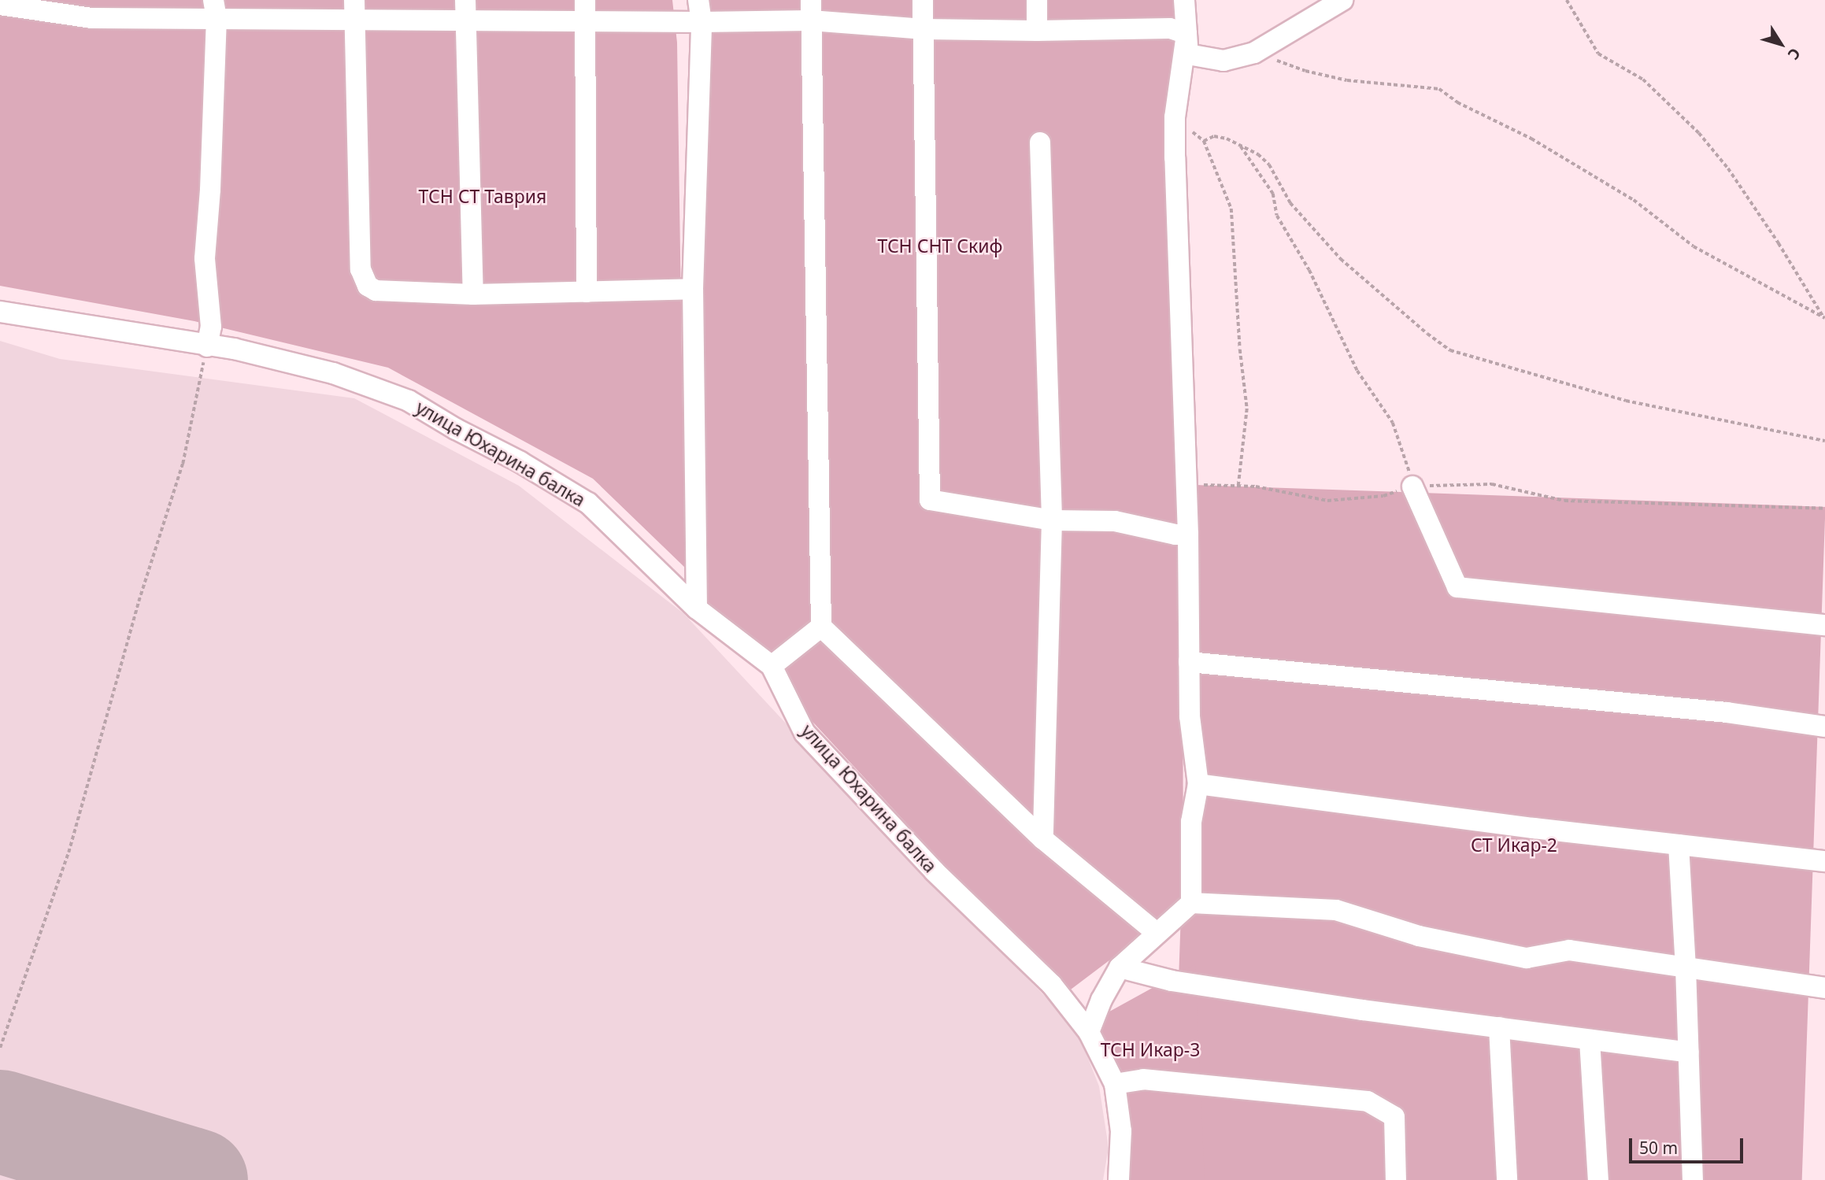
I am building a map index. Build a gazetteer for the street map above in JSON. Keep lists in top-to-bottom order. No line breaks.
{"streets":{"street":["улица Юхарина балка"]},"parks":["ТСН СТ Таврия","ТСН СНТ Скиф","СТ Икар-2","ТСН Икар-3"],"scale_bar":"50 m","north":"bottom right"}
